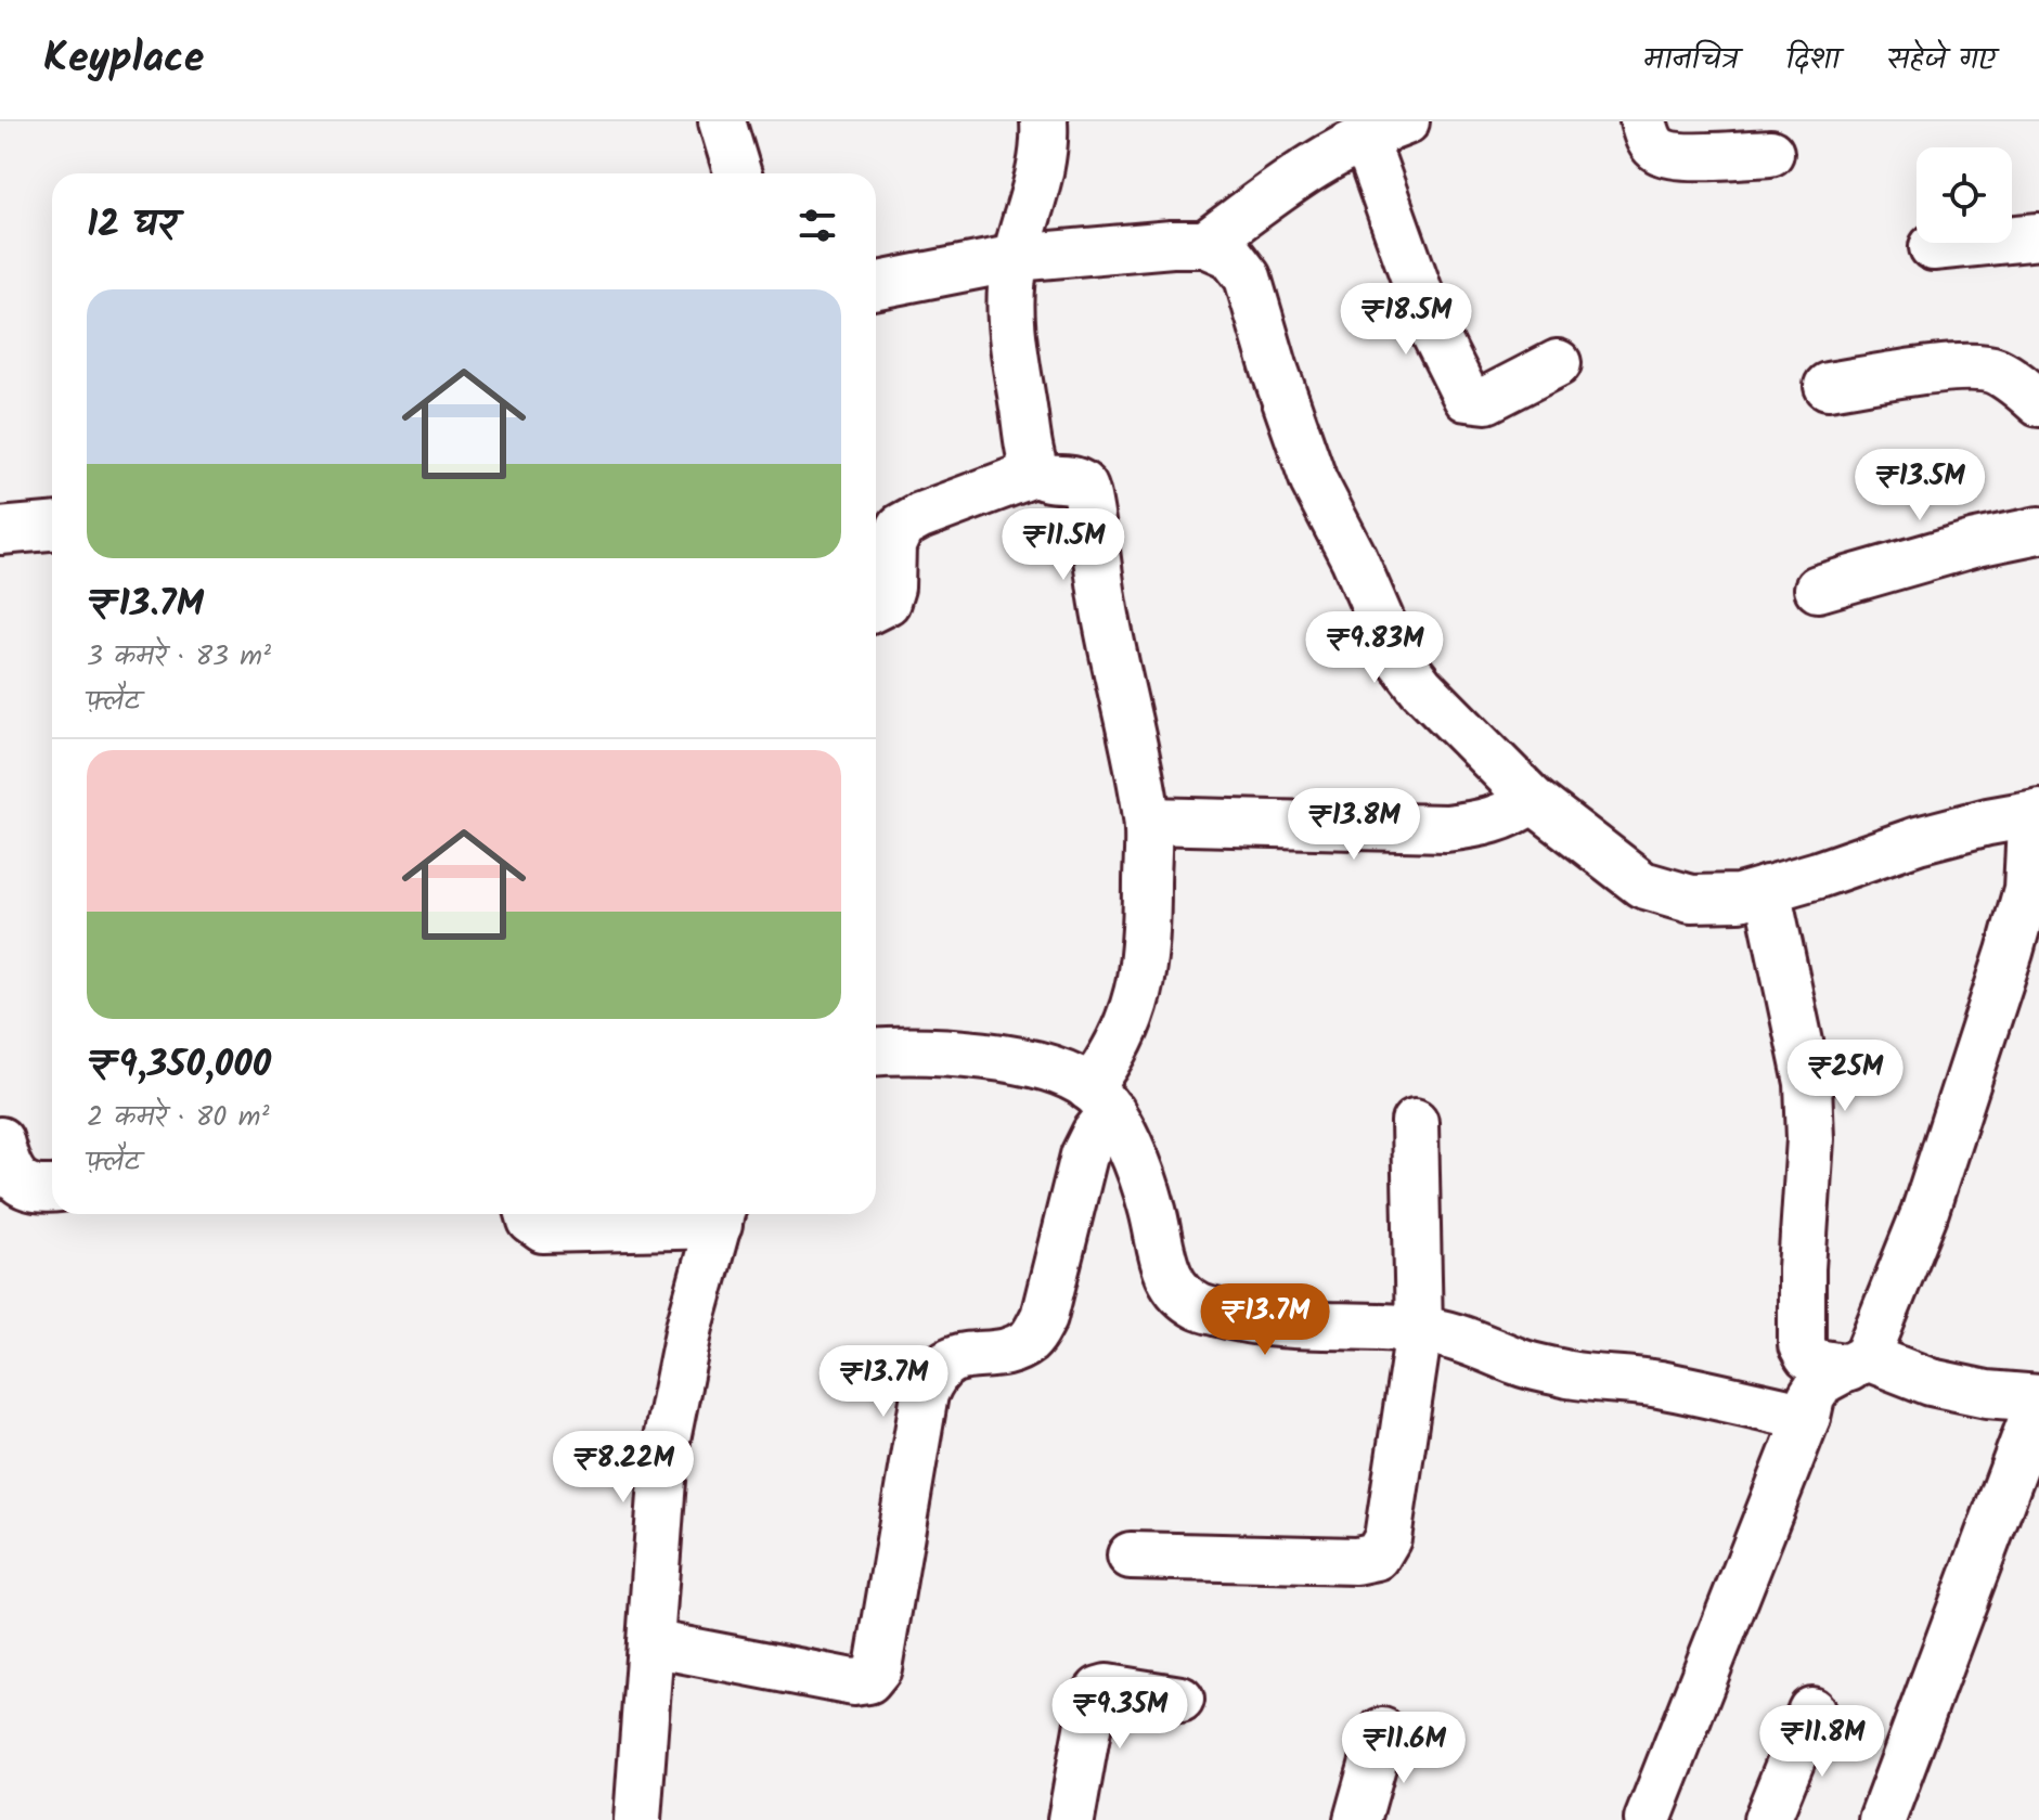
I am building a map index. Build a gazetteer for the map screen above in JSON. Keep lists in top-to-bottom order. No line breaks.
{"page":{"header":"Keyplace","nav":["मानचित्र","दिशा","सहेजे गए"],"heading":"12 घर","list":[{"name":"₹13.7M","note":"3 कमरे · 83 m² · फ़्लैट"},{"name":"₹9,350,000","note":"2 कमरे · 80 m² · फ़्लैट"}],"price":["₹18.5M","₹13.5M","₹11.5M","₹9.83M","₹13.8M","₹25M","₹13.7M","₹13.7M","₹8.22M","₹9.35M","₹11.8M","₹11.6M"]}}
